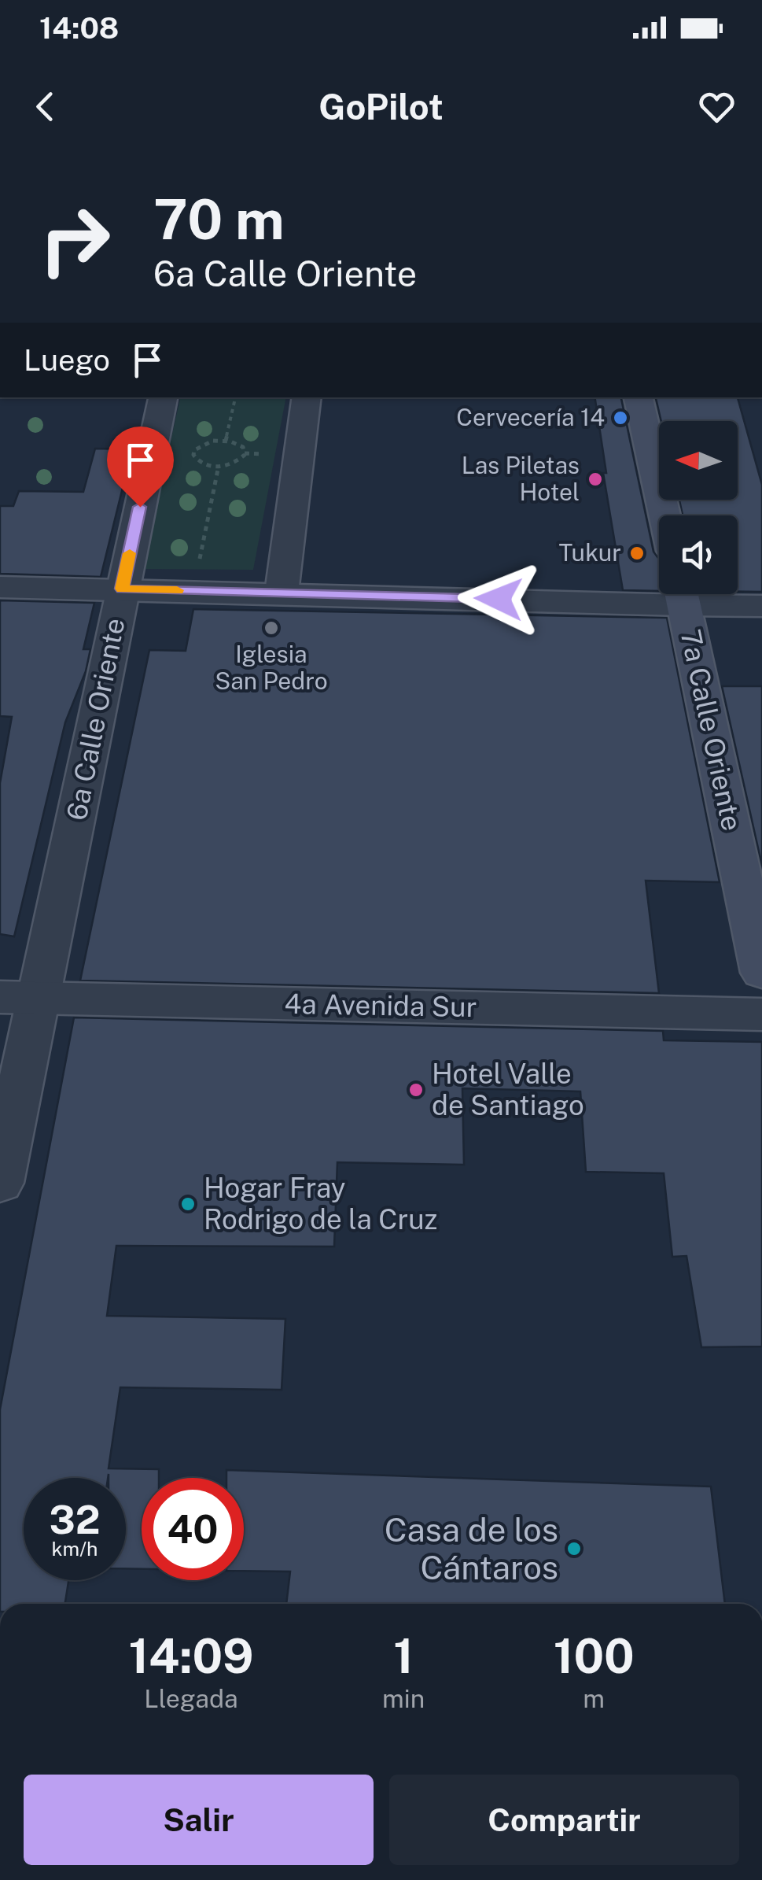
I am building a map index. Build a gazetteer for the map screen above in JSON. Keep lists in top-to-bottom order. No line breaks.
{"streets":{"main road":["7a Calle Oriente"],"street":["6a Calle Oriente","4a Avenida Sur"]},"crossings":[["6a Calle Oriente","4a Avenida Sur"]],"places":["Cervecería 14","Las Piletas Hotel","Tukur","Iglesia San Pedro","Hotel Valle de Santiago","Hogar Fray Rodrigo de la Cruz","Casa de los Cántaros"],"north":"left","page":{"status":"14:08","header":"GoPilot","turn":["70 m","6a Calle Oriente"],"then":"Luego","speed":"32 km/h","limit":"40","eta":["14:09","Llegada","1","min","100","m"],"buttons":["Salir","Compartir"]}}
